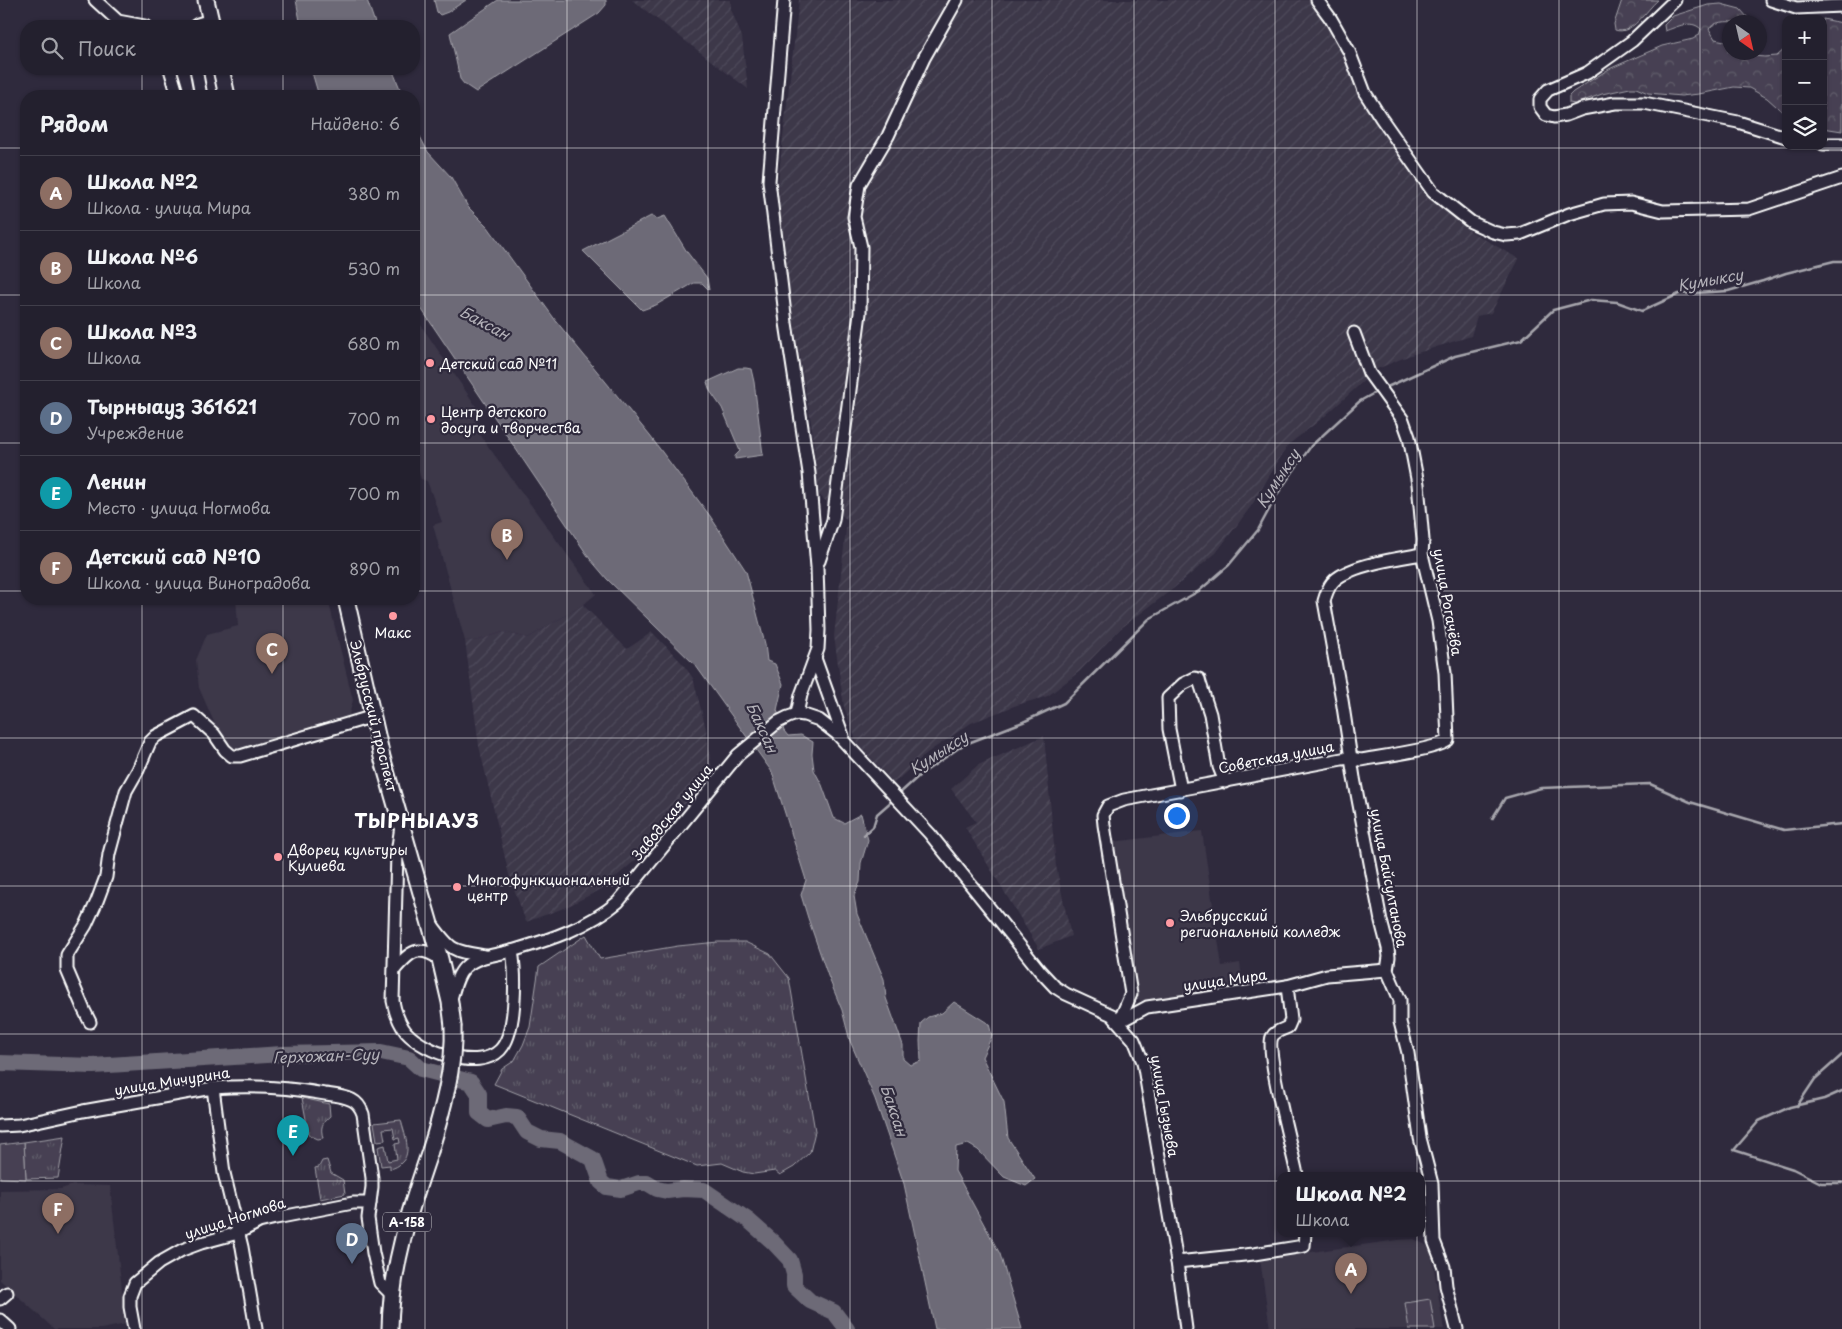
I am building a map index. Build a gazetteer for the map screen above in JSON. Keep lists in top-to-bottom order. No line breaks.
{"streets":{"main road":["Эльбрусский проспект","А-158"],"street":["улица Рогачёва","Советская улица","Заводская улица","улица Байсултанова","улица Мира","улица Мичурина","улица Гызыева","улица Ногмова"]},"crossings":[["улица Рогачёва","Советская улица"],["улица Рогачёва","улица Байсултанова"],["Эльбрусский проспект","улица Мичурина"],["Советская улица","улица Байсултанова"],["Советская улица","улица Мира"],["Советская улица","улица Гызыева"],["Заводская улица","улица Гызыева"],["улица Мира","улица Гызыева"],["улица Мичурина","улица Ногмова"]],"districts":["ТЫРНЫАУЗ"],"water":["Кумыксу","Баксан","Герхожан-Суу"],"places":["Детский сад №11","Центр детского досуга и творчества","Макс","Дворец культуры Кулиева","Многофункциональный центр","Эльбрусский региональный колледж"],"north":"bottom right","page":{"map_buttons":["+","−"],"search":"Поиск","heading":["Рядом","Найдено: 6"],"list":[{"mark":"A","name":"Школа №2","note":"Школа · улица Мира","value":"380 m"},{"mark":"B","name":"Школа №6","note":"Школа","value":"530 m"},{"mark":"C","name":"Школа №3","note":"Школа","value":"680 m"},{"mark":"D","name":"Тырныауз 361621","note":"Учреждение","value":"700 m"},{"mark":"E","name":"Ленин","note":"Место · улица Ногмова","value":"700 m"},{"mark":"F","name":"Детский сад №10","note":"Школа · улица Виноградова","value":"890 m"}],"pins":["B","C","E","F","D","A"],"popup":["Школа №2","Школа"]}}
